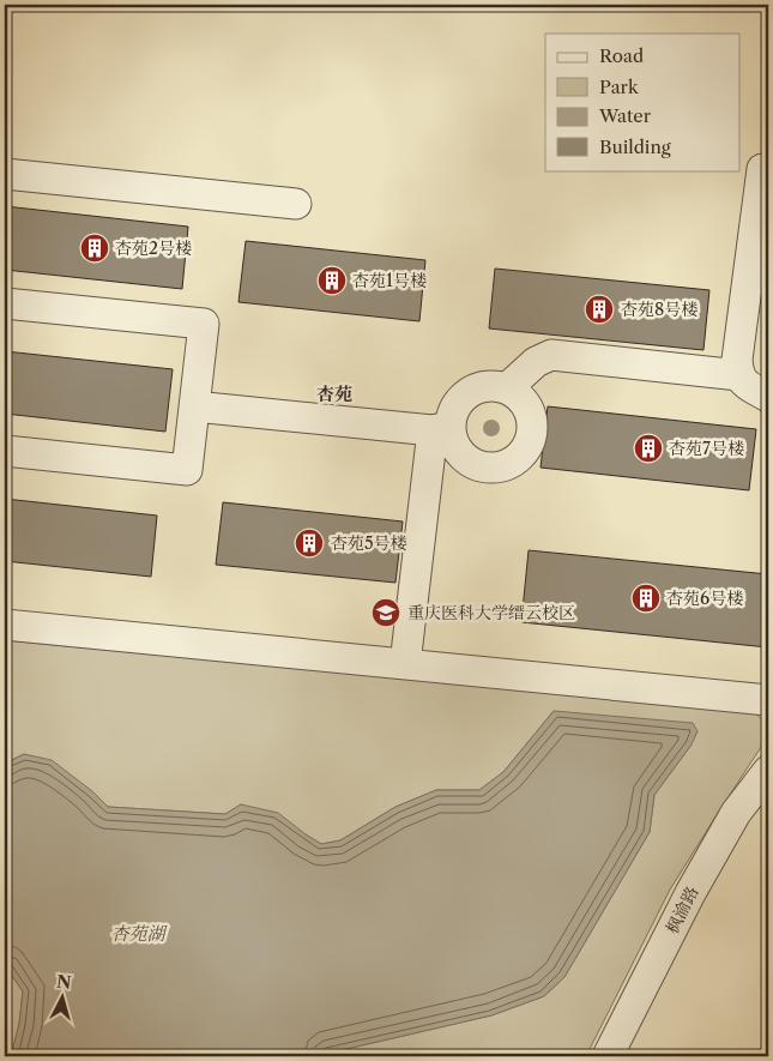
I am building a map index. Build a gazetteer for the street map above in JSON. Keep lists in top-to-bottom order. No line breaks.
{"streets":{"street":["枫渝路"]},"districts":["杏苑"],"water":["杏苑湖"],"places":{"building":["杏苑2号楼","杏苑1号楼","杏苑8号楼","杏苑7号楼","杏苑5号楼","杏苑6号楼"],"school or university":["重庆医科大学缙云校区"]},"legend":["Road","Park","Water","Building"],"north":"top"}
